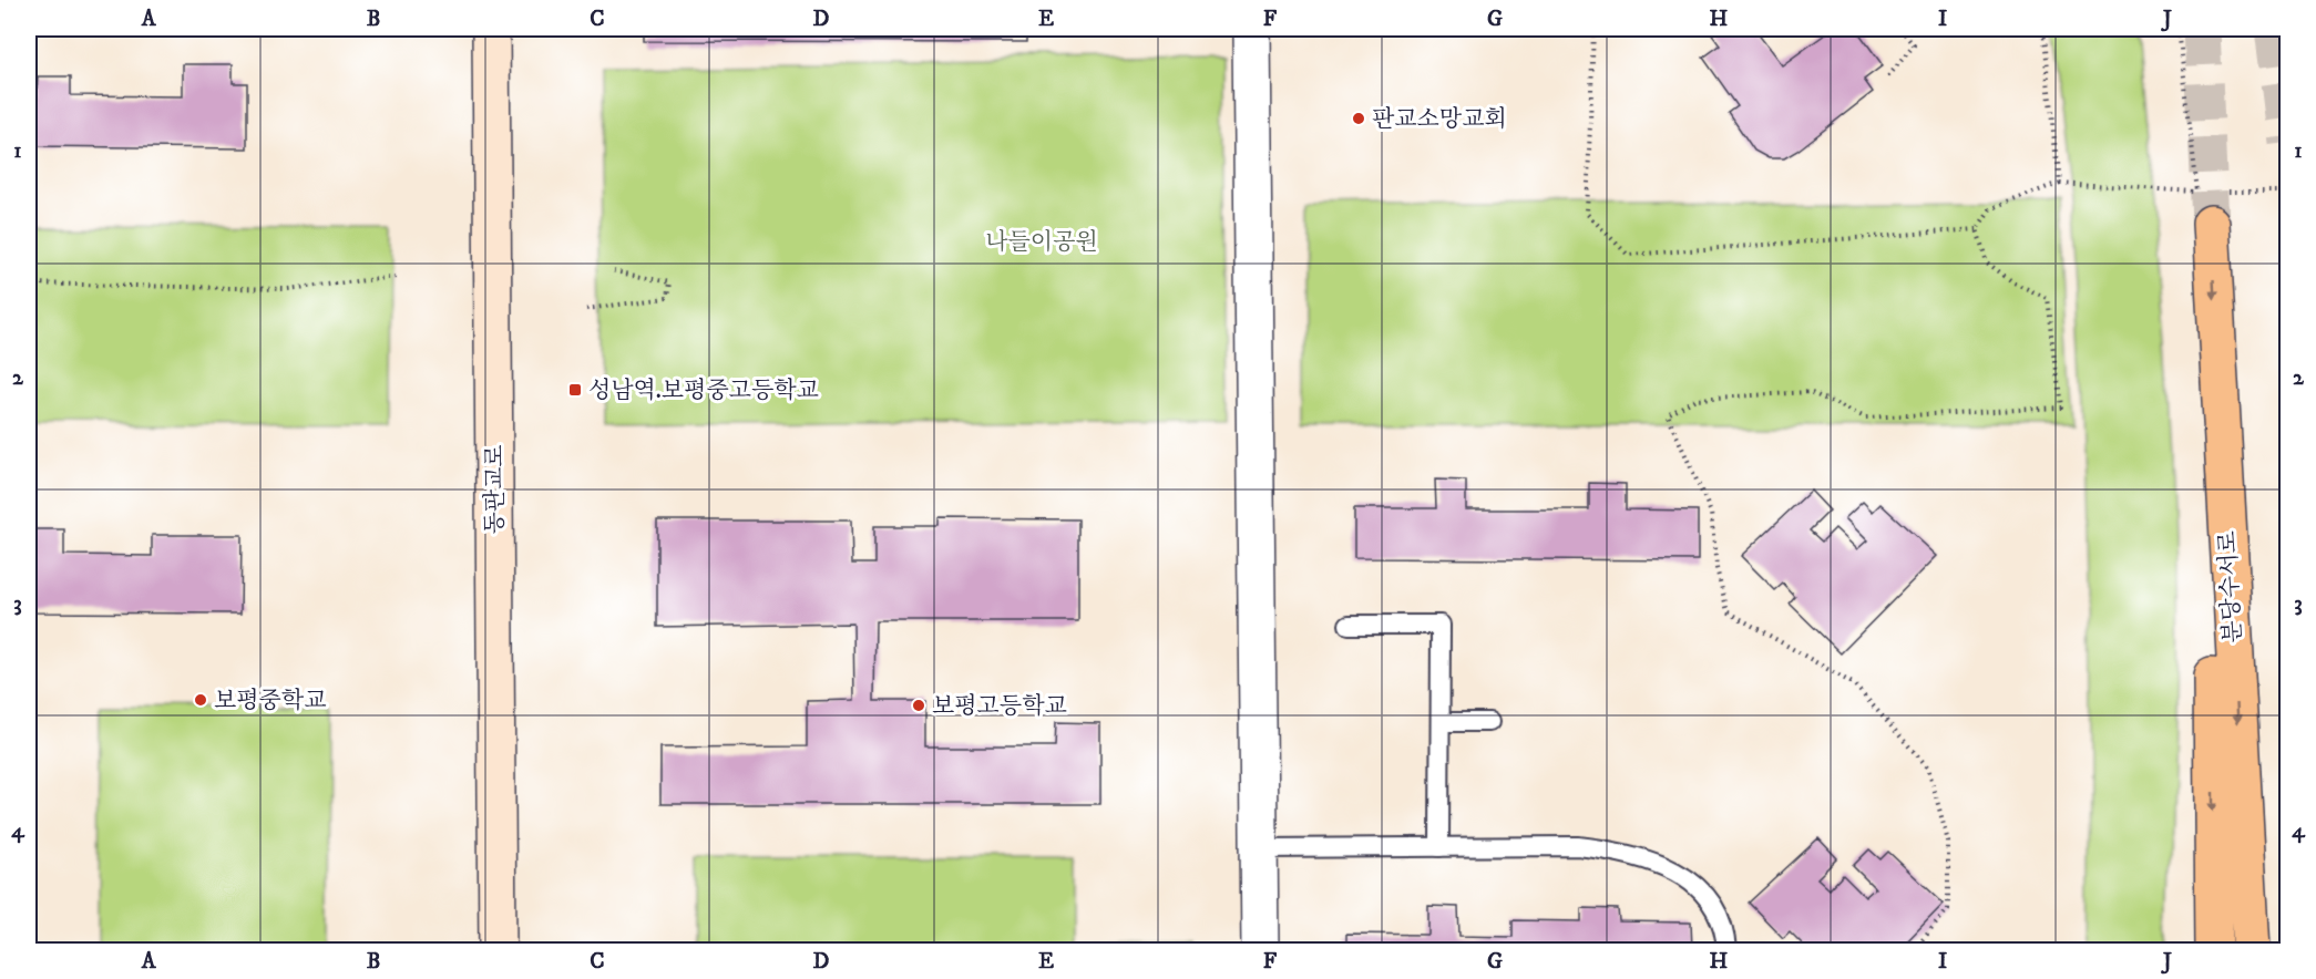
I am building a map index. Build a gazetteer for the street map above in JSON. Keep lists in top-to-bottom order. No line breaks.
{"streets":{"highway":["분당수서로"],"main road":["동판교로"]},"parks":["나들이공원"],"places":{"other":["판교소망교회","보평중학교","보평고등학교"],"transit":["성남역.보평중고등학교"]},"grid":{"columns":["A","B","C","D","E","F","G","H","I","J"],"rows":["1","2","3","4"]}}
